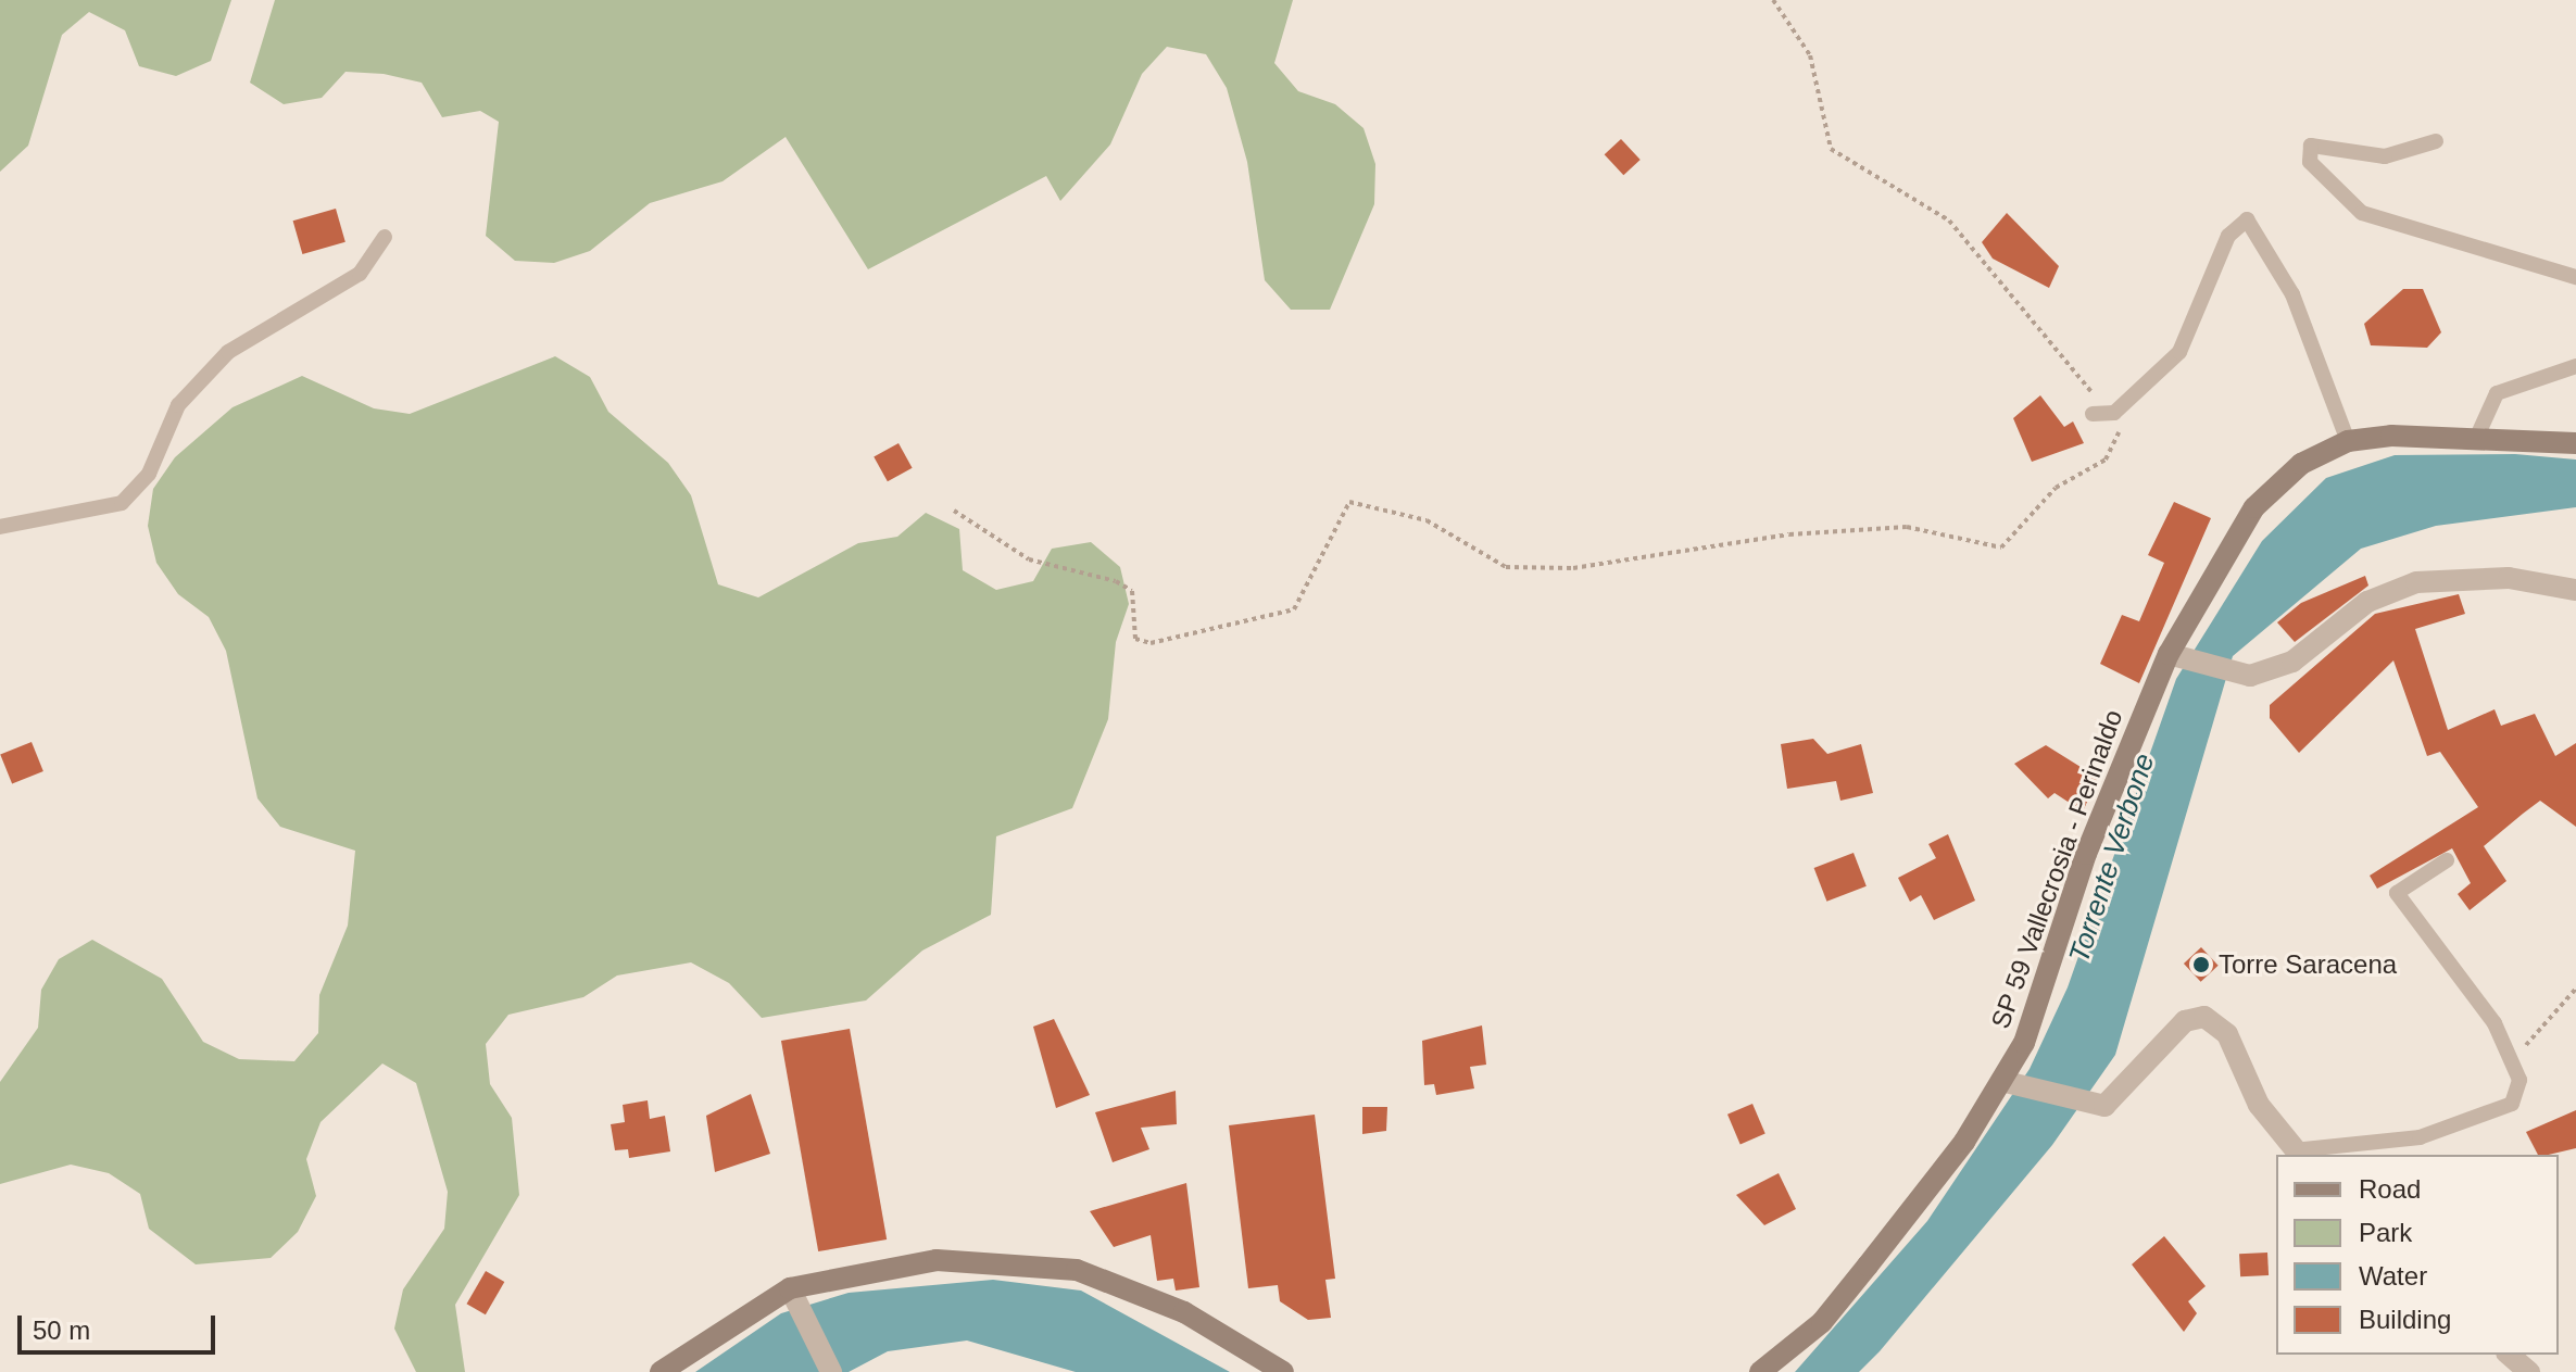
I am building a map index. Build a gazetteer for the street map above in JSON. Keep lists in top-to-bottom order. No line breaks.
{"streets":{"main road":["SP 59 Vallecrosia - Perinaldo"]},"water":["Torrente Verbone"],"places":["Torre Saracena"],"legend":["Road","Park","Water","Building"],"scale_bar":"50 m"}
